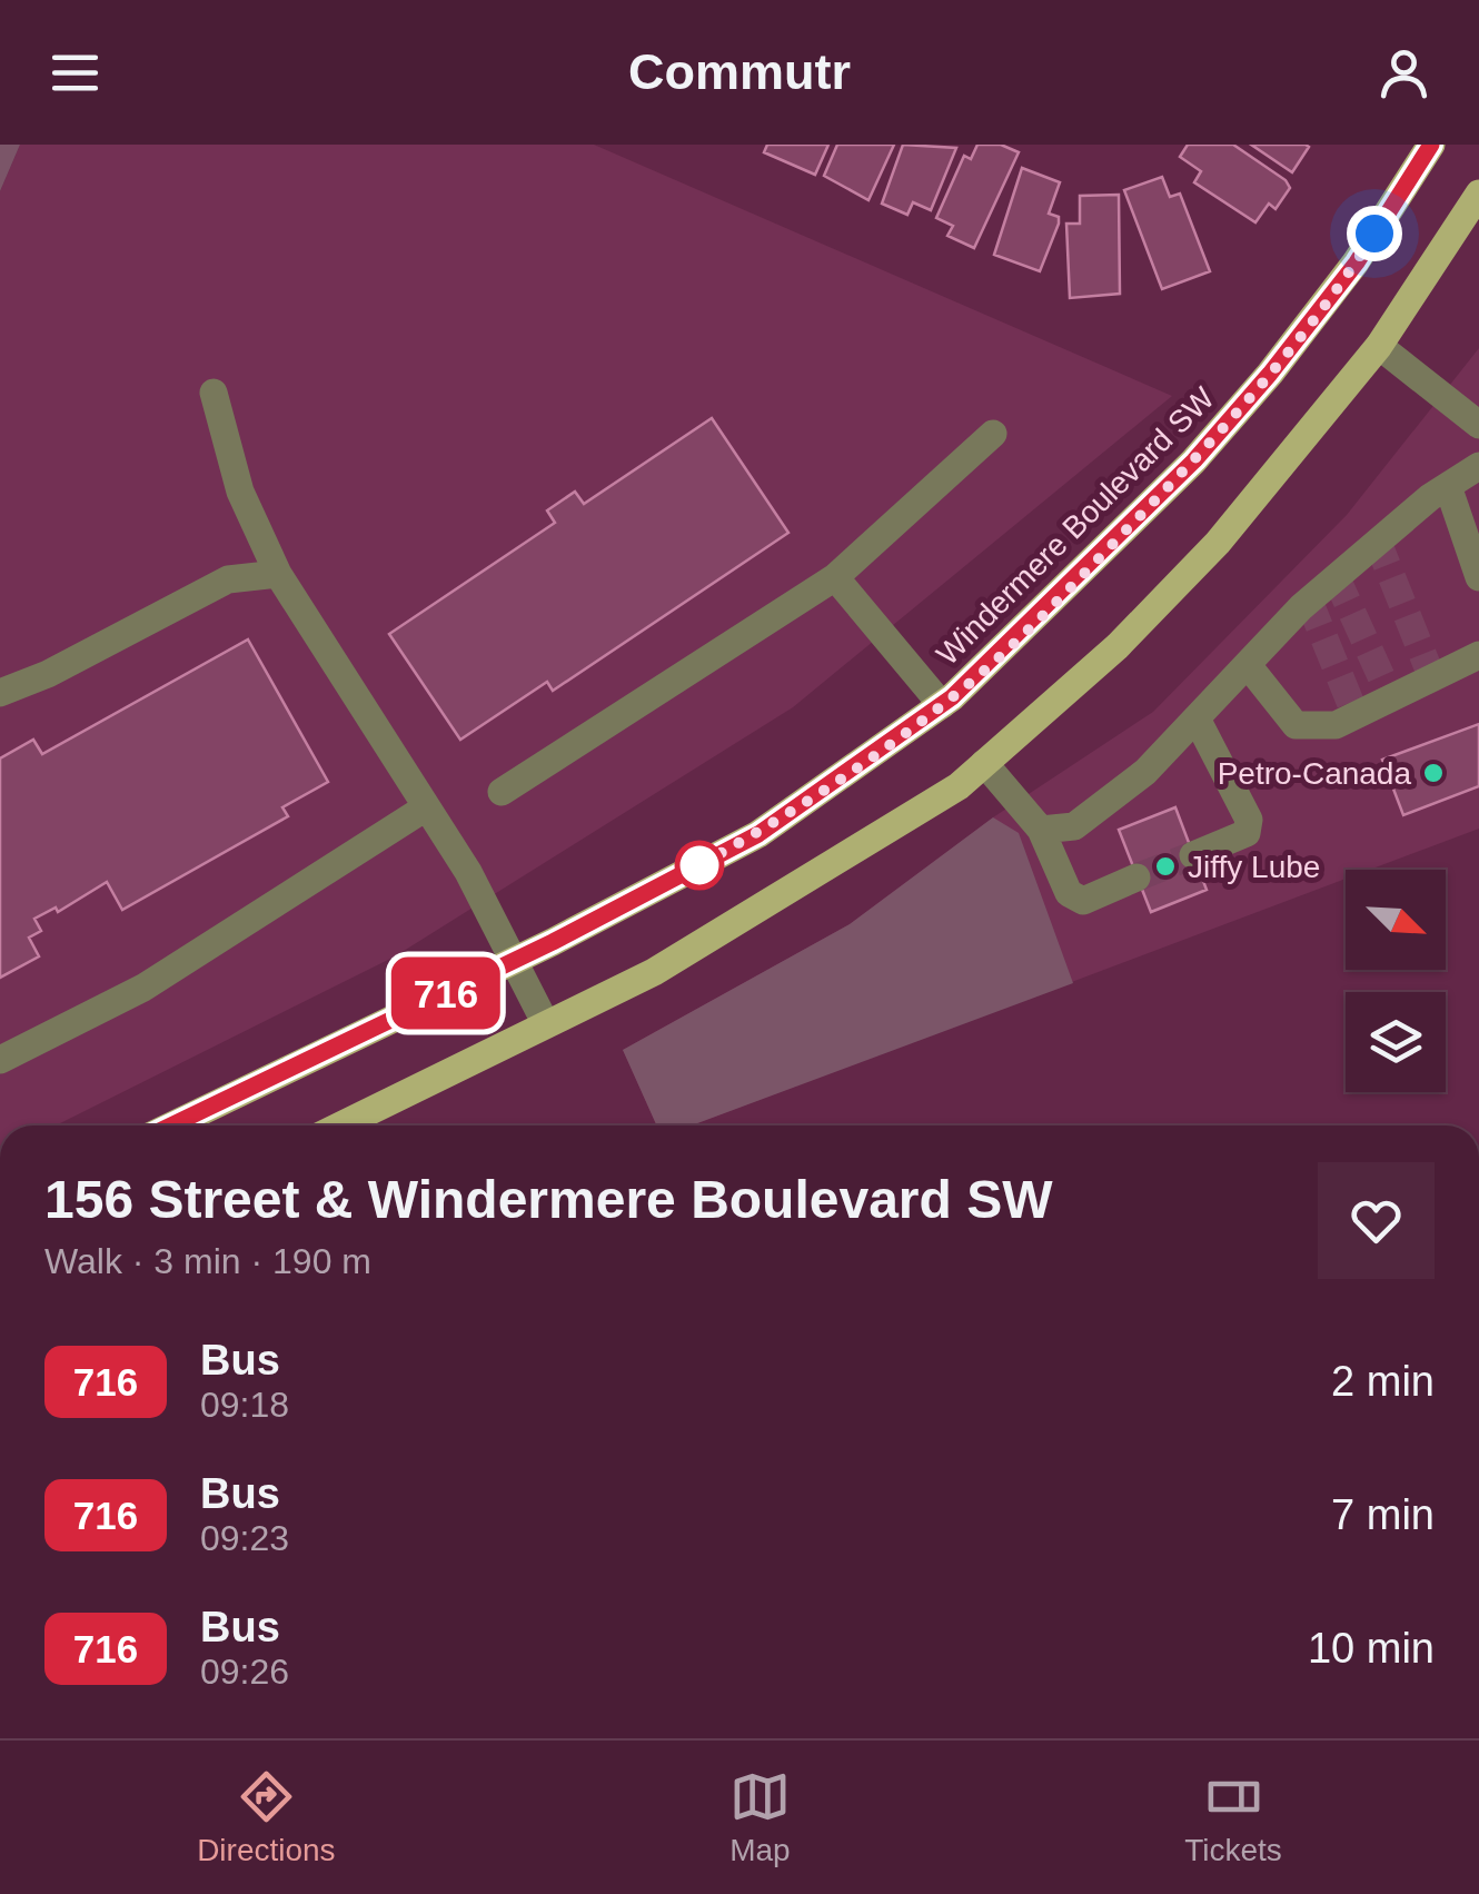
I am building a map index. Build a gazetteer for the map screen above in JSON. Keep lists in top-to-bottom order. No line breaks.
{"streets":{"main road":["Windermere Boulevard SW"]},"places":["Petro-Canada","Jiffy Lube"],"lines":["bus line 716"],"north":"bottom right","page":{"header":"Commutr","on_map":"716","heading":["156 Street & Windermere Boulevard SW","Walk · 3 min · 190 m"],"list":[{"mark":"716","name":"Bus","note":"09:18","value":"2 min"},{"mark":"716","name":"Bus","note":"09:23","value":"7 min"},{"mark":"716","name":"Bus","note":"09:26","value":"10 min"}],"tabs":["Directions","Map","Tickets"]}}
